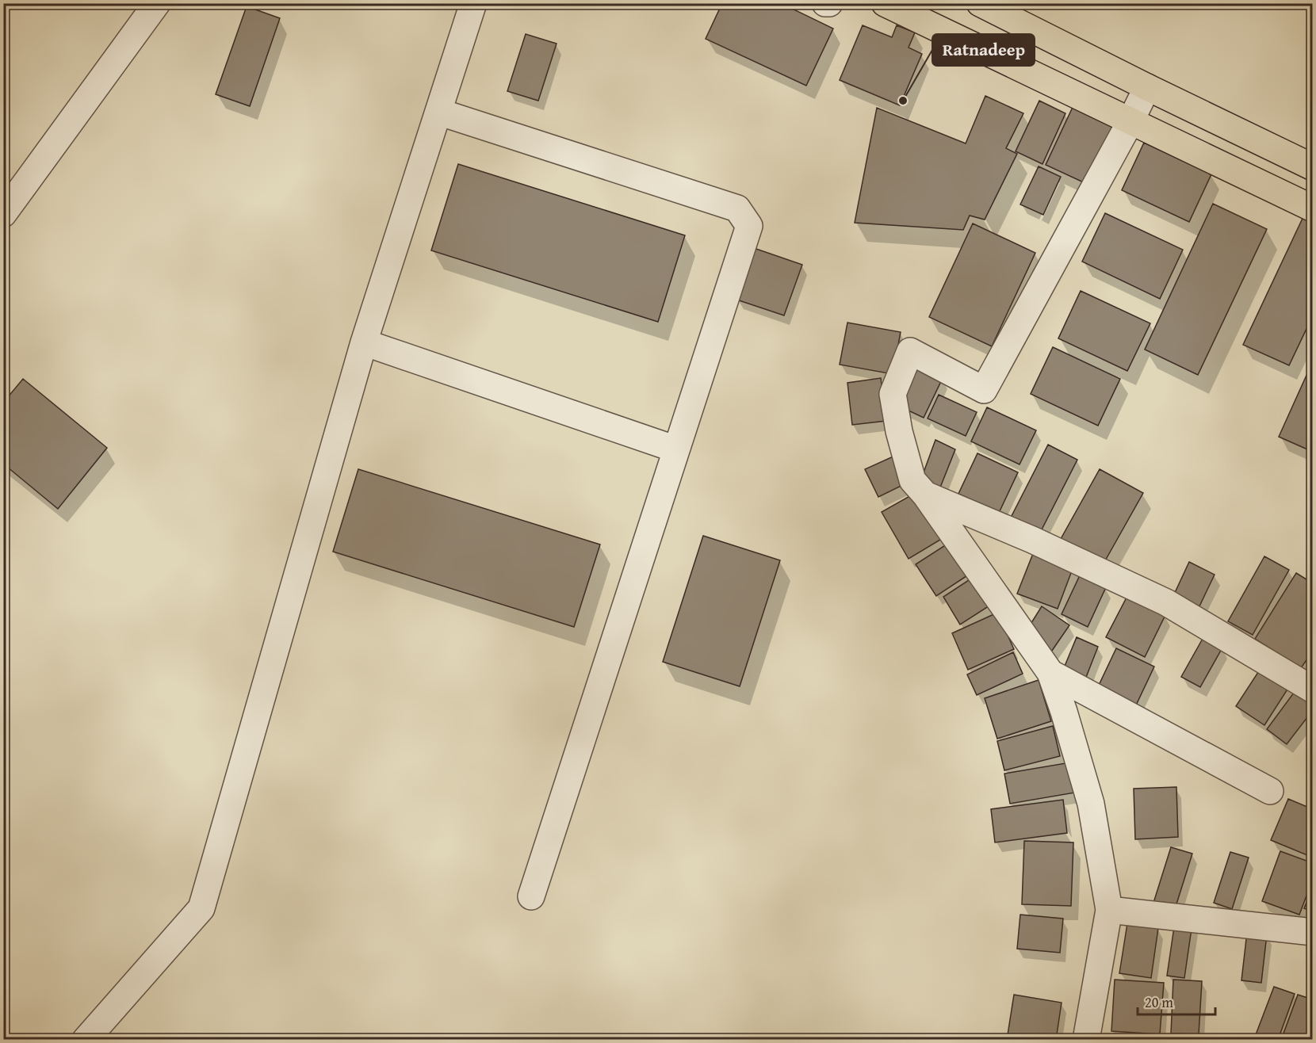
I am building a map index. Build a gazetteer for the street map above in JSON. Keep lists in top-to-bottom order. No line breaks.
{"places":["Ratnadeep"],"scale_bar":"20 m"}
